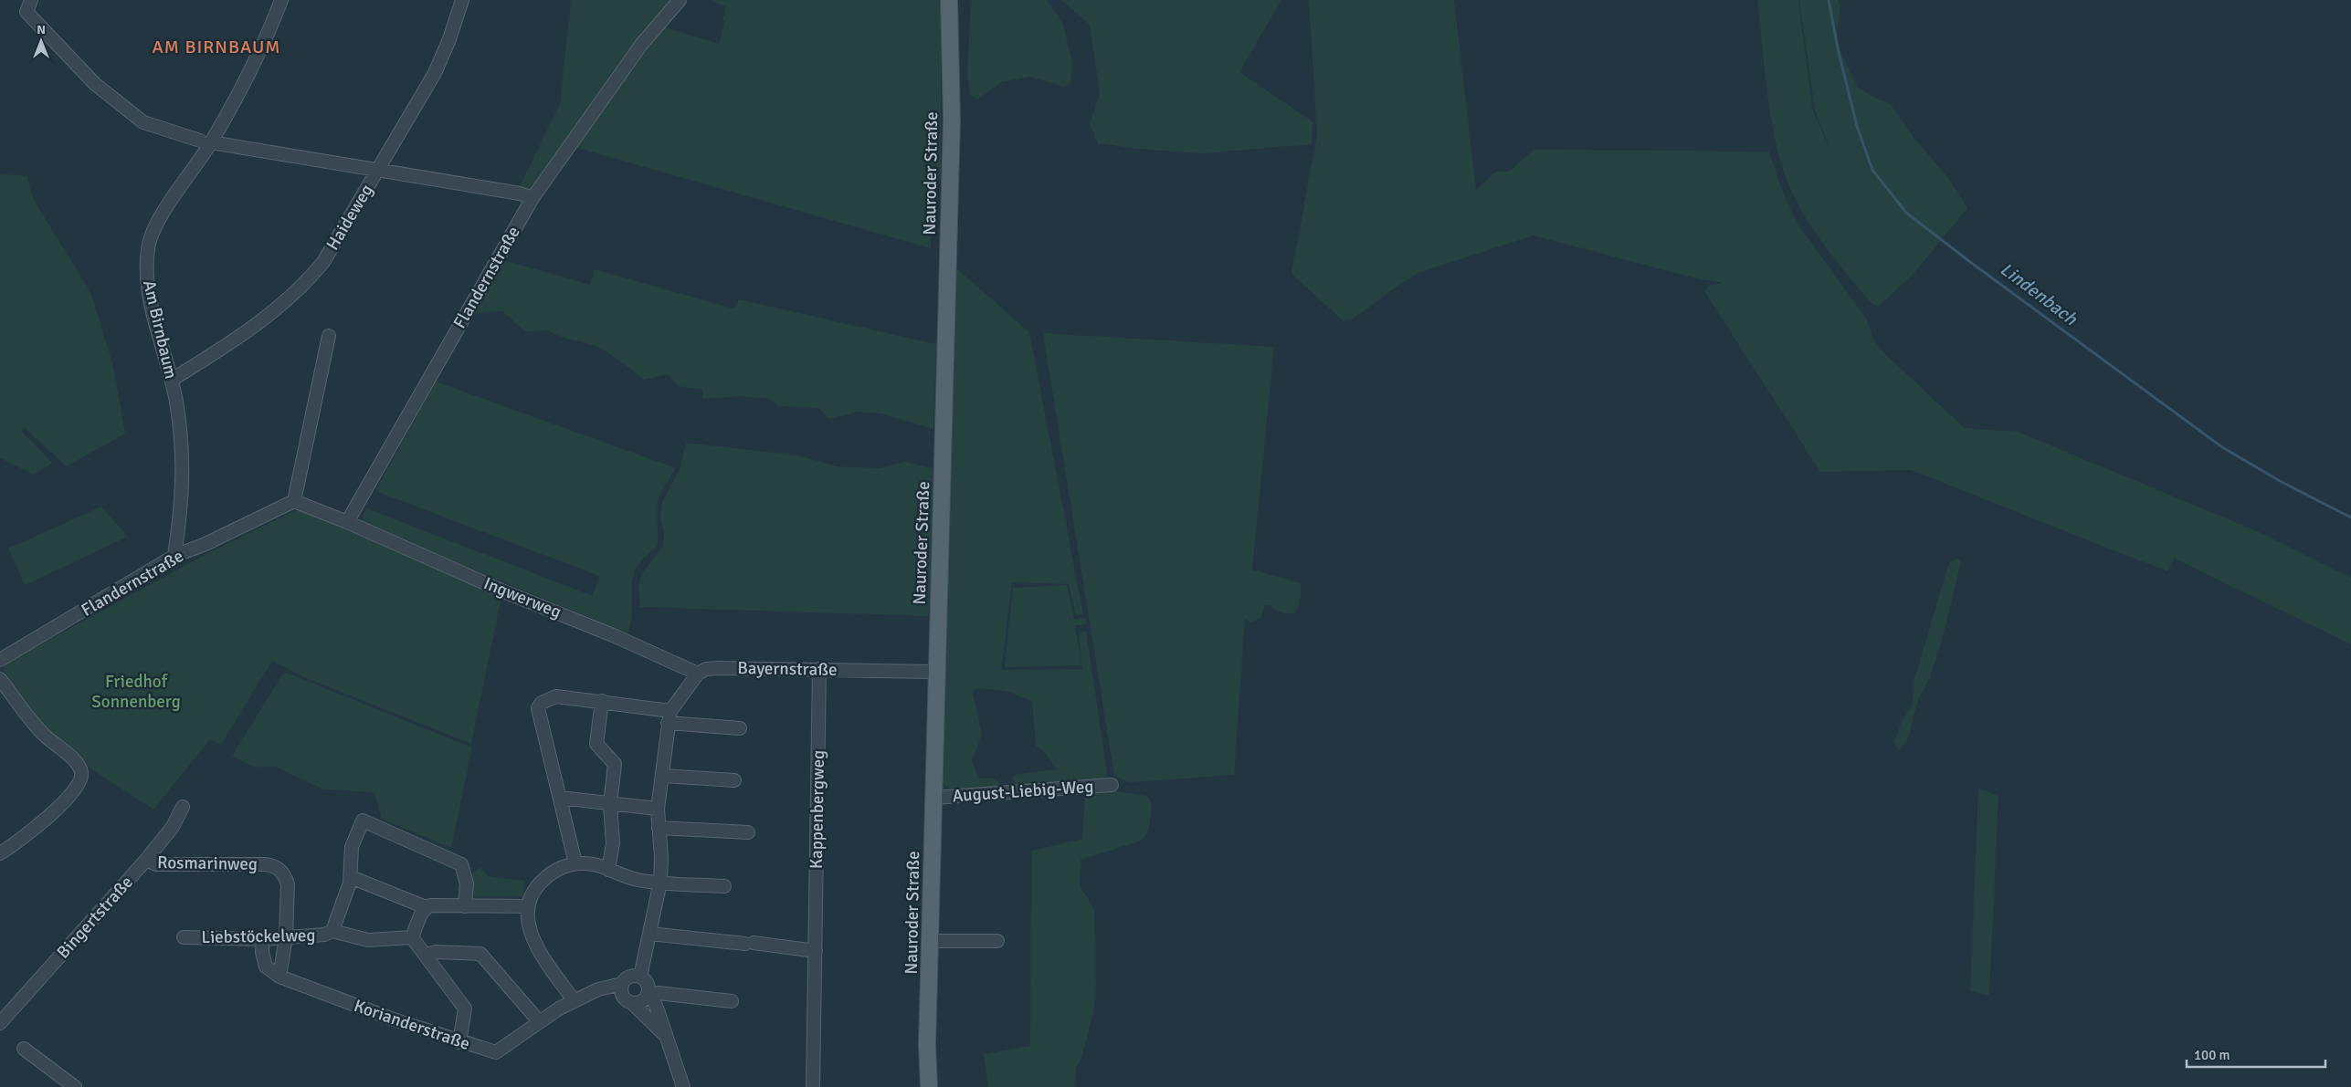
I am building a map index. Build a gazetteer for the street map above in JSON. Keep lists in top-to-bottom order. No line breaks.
{"streets":{"main road":["Nauroder Straße"],"street":["Haideweg","Flandernstraße","Am Birnbaum","Ingwerweg","Bayernstraße","August-Liebig-Weg","Kappenbergweg","Rosmarinweg","Bingertstraße","Liebstöckelweg","Korianderstraße"]},"crossings":[["Nauroder Straße","Bayernstraße"],["Nauroder Straße","August-Liebig-Weg"],["Haideweg","Am Birnbaum"],["Flandernstraße","Am Birnbaum"],["Flandernstraße","Ingwerweg"],["Ingwerweg","Bayernstraße"],["Bayernstraße","Kappenbergweg"],["Rosmarinweg","Bingertstraße"],["Rosmarinweg","Liebstöckelweg"],["Liebstöckelweg","Korianderstraße"]],"districts":["AM BIRNBAUM"],"water":["Lindenbach"],"parks":["Friedhof Sonnenberg"],"scale_bar":"100 m","north":"top"}
